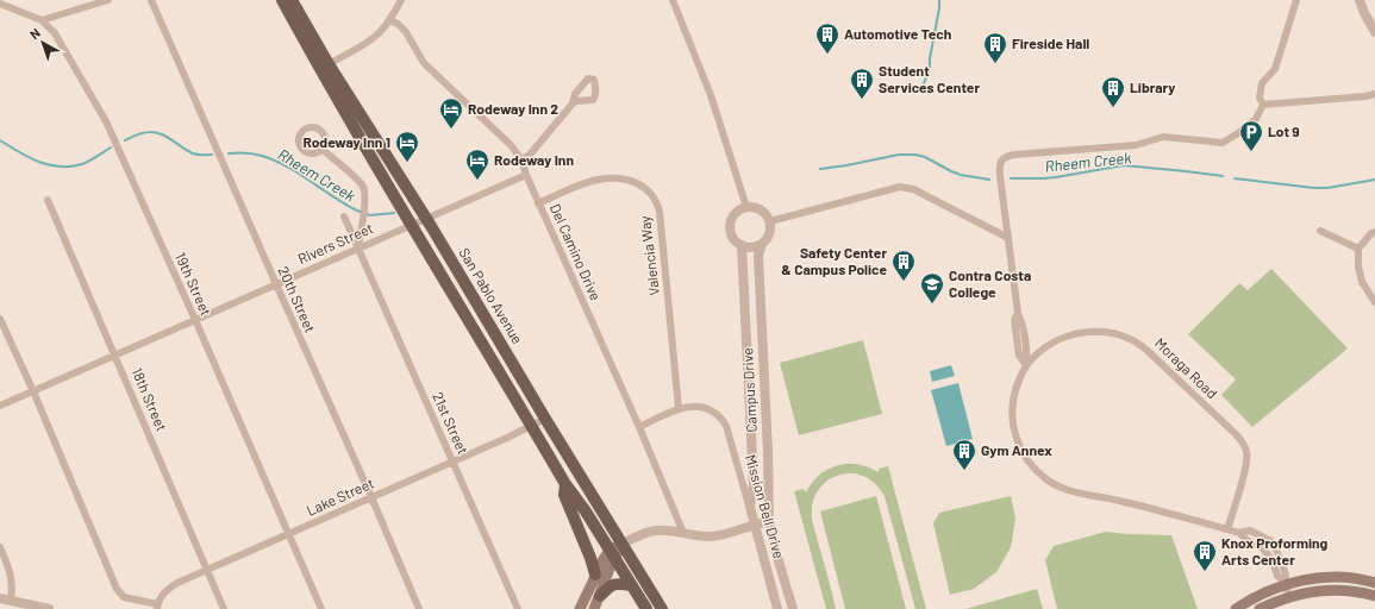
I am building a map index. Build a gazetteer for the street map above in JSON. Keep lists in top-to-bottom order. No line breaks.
{"streets":{"main road":["San Pablo Avenue"],"street":["Rivers Street","Del Camino Drive","Valencia Way","19th Street","20th Street","Moraga Road","Campus Drive","18th Street","21st Street","Lake Street","Mission Bell Drive"]},"crossings":[["Rivers Street","Del Camino Drive"],["Rivers Street","19th Street"],["Rivers Street","San Pablo Avenue"],["Rivers Street","20th Street"],["Rivers Street","18th Street"],["Rivers Street","21st Street"],["Del Camino Drive","Valencia Way"],["Del Camino Drive","Mission Bell Drive"],["Valencia Way","Mission Bell Drive"],["19th Street","Lake Street"],["San Pablo Avenue","Lake Street"],["20th Street","Lake Street"],["Campus Drive","Mission Bell Drive"],["18th Street","Lake Street"],["21st Street","Lake Street"]],"water":["Rheem Creek"],"places":{"building":["Automotive Tech","Fireside Hall","Student Services Center","Library","Safety Center & Campus Police","Gym Annex","Knox Proforming Arts Center"],"hotel":["Rodeway Inn 2","Rodeway Inn 1","Rodeway Inn"],"parking":["Lot 9"],"school or university":["Contra Costa College"]},"north":"top left"}
